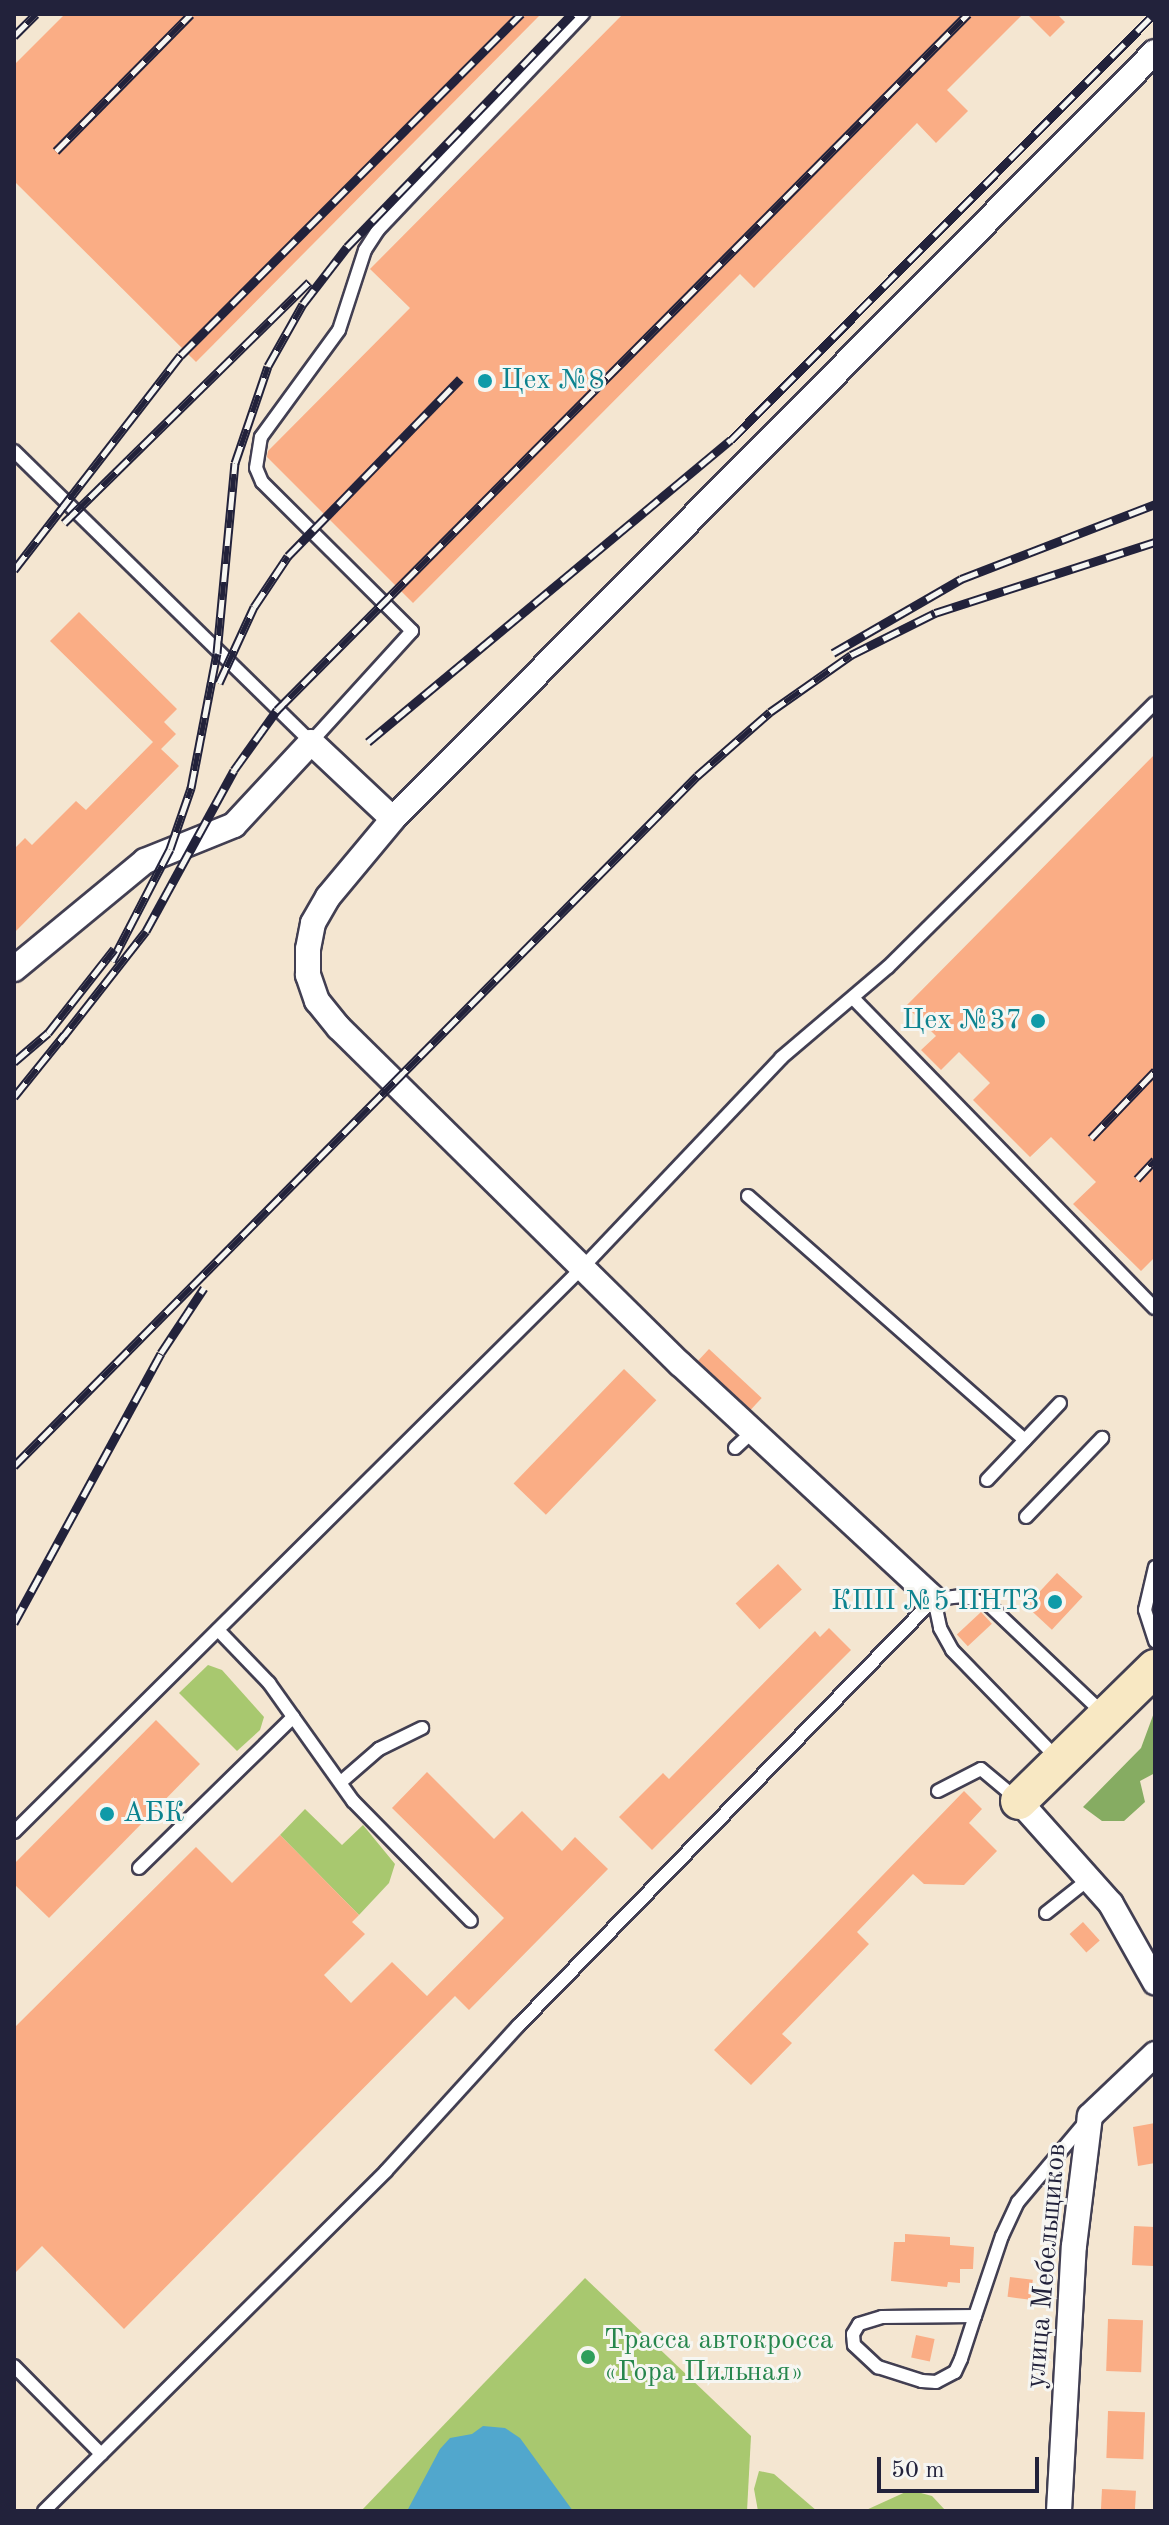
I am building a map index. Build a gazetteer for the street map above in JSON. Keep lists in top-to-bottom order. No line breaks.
{"streets":{"street":["улица Мебельщиков"]},"places":["Цех №8","Цех №37","КПП №5 ПНТЗ","АБК","Трасса автокросса «Гора Пильная»"],"scale_bar":"50 m"}
